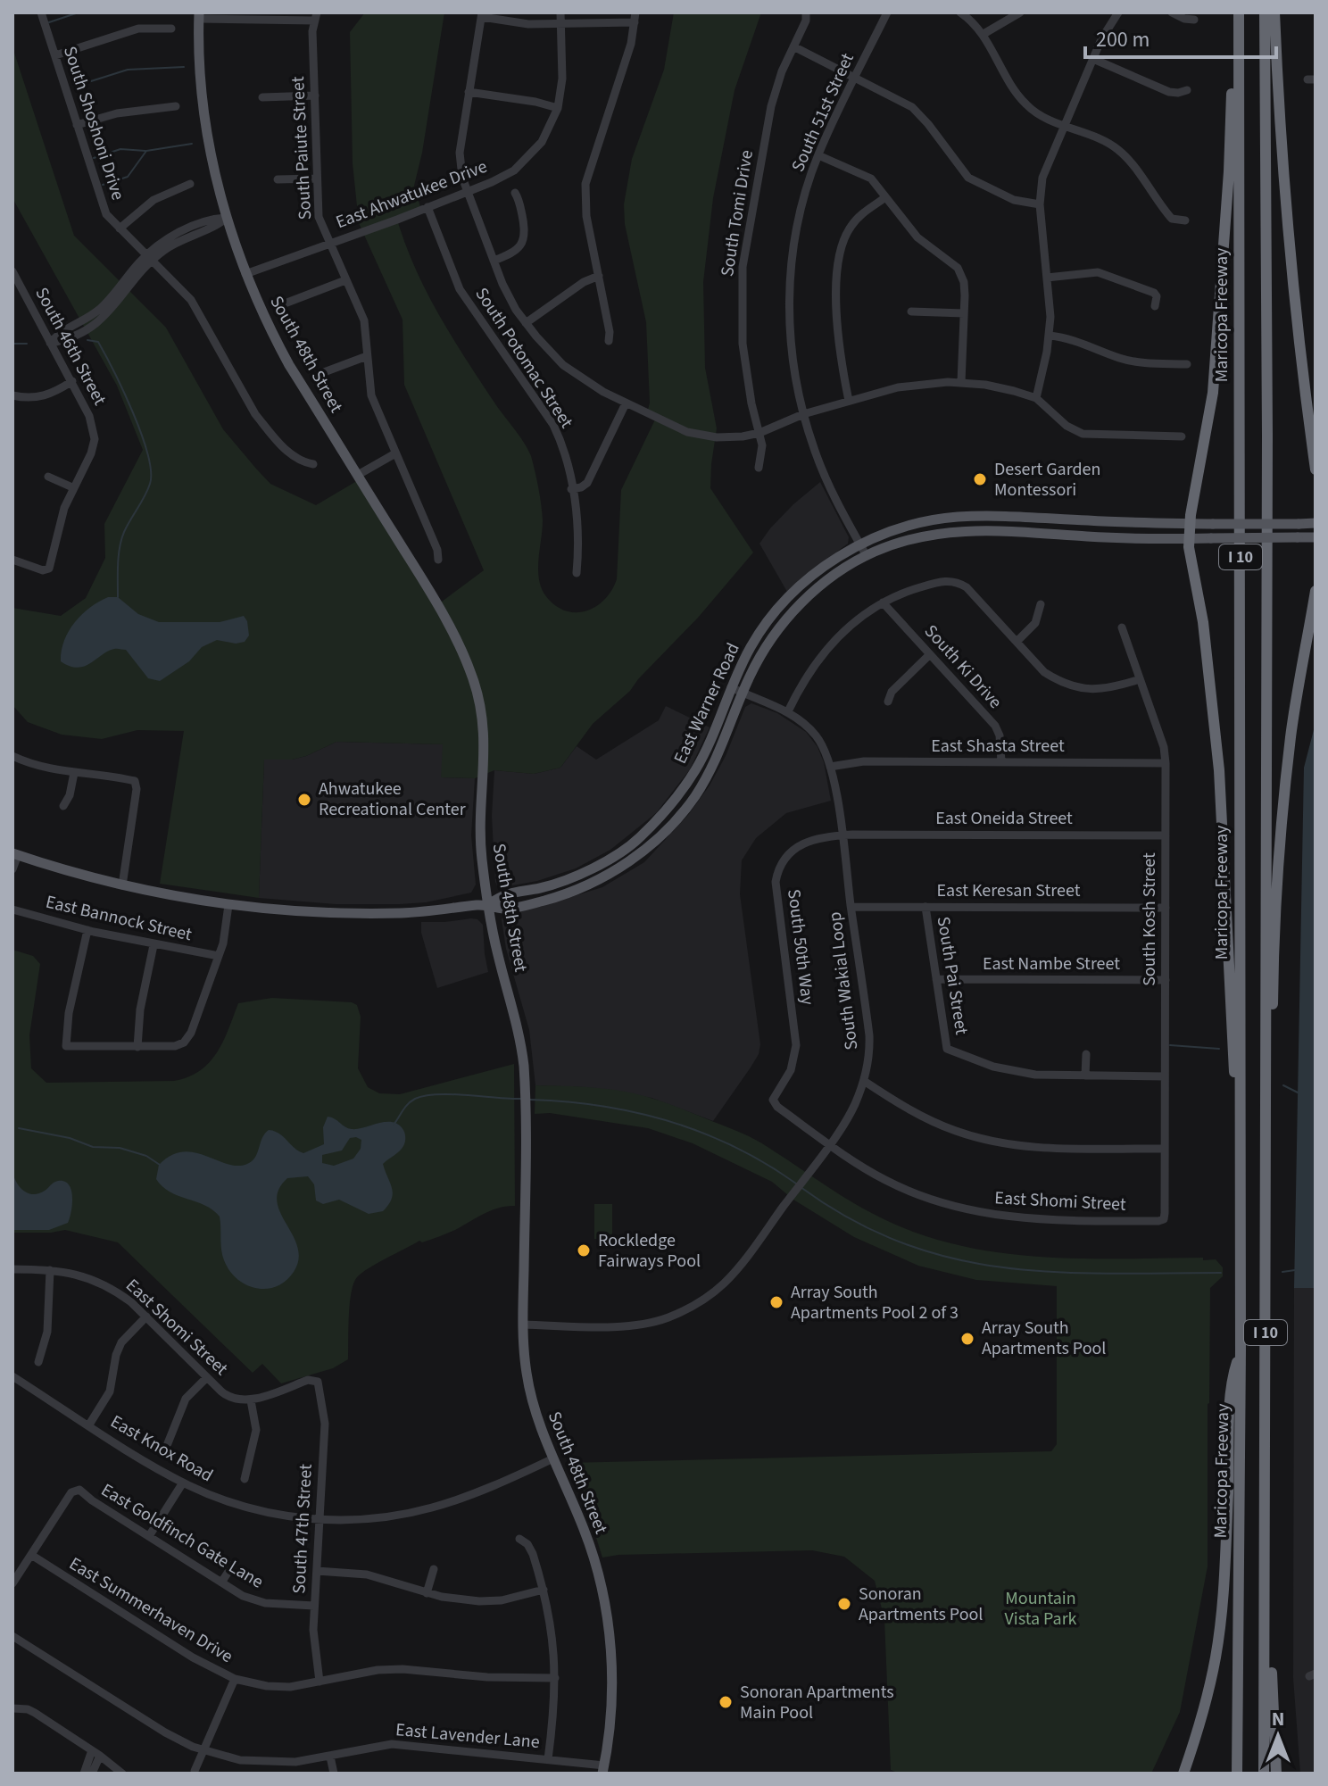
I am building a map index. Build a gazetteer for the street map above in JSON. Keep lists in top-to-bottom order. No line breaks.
{"streets":{"highway":["Maricopa Freeway","I 10"],"main road":["South 48th Street","East Warner Road"],"street":["South 51st Street","South Shoshoni Drive","South Paiute Street","East Ahwatukee Drive","South Tomi Drive","South 46th Street","South Potomac Street","South Ki Drive","East Shasta Street","East Oneida Street","East Keresan Street","East Bannock Street","South Kosh Street","South 50th Way","East Nambe Street","South Pai Street","South Wakial Loop","East Shomi Street","East Knox Road","South 47th Street","East Goldfinch Gate Lane","East Summerhaven Drive","East Lavender Lane"]},"crossings":[["South 51st Street","East Warner Road"],["South Paiute Street","East Ahwatukee Drive"],["East Ahwatukee Drive","South 48th Street"],["East Ahwatukee Drive","South Potomac Street"],["South 48th Street","East Warner Road"],["South 48th Street","South Wakial Loop"],["South 48th Street","East Knox Road"],["South 48th Street","East Lavender Lane"],["South Ki Drive","East Shasta Street"],["East Warner Road","South Wakial Loop"],["East Shasta Street","South Kosh Street"],["East Shasta Street","South Wakial Loop"],["East Oneida Street","South Kosh Street"],["East Oneida Street","South 50th Way"],["East Oneida Street","South Wakial Loop"],["East Keresan Street","South Kosh Street"],["East Keresan Street","South Pai Street"],["East Keresan Street","South Wakial Loop"],["South Kosh Street","East Nambe Street"],["South Kosh Street","East Shomi Street"],["South 50th Way","South Wakial Loop"],["South 50th Way","East Shomi Street"],["East Nambe Street","South Pai Street"],["South Wakial Loop","East Shomi Street"],["East Shomi Street","South 47th Street"],["East Knox Road","South 47th Street"],["South 47th Street","East Goldfinch Gate Lane"],["South 47th Street","East Summerhaven Drive"],["East Goldfinch Gate Lane","East Summerhaven Drive"]],"parks":["Mountain Vista Park"],"places":["Desert Garden Montessori","Ahwatukee Recreational Center","Rockledge Fairways Pool","Array South Apartments Pool 2 of 3","Array South Apartments Pool","Sonoran Apartments Pool","Sonoran Apartments Main Pool"],"scale_bar":"200 m","north":"top"}
